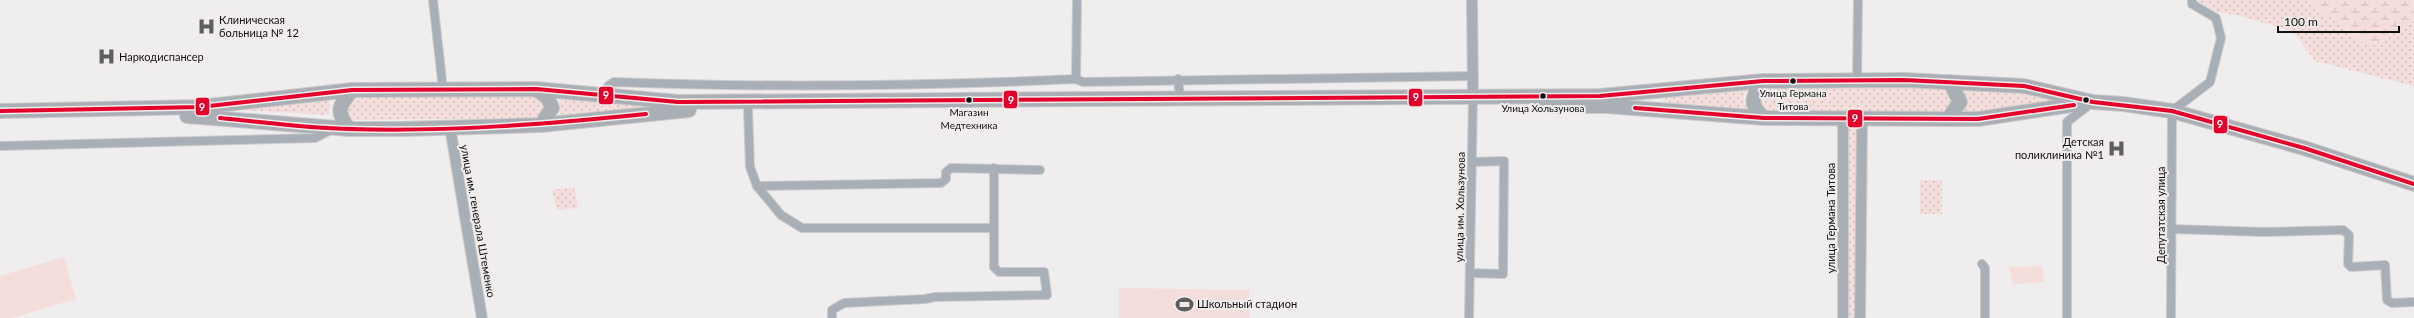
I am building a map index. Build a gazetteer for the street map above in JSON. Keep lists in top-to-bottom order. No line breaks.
{"streets":{"street":["улица им. Хользунова","Депутатская улица","улица Германа Титова","улица им. генерала Штеменко"]},"places":{"hospital":["Клиническая больница № 12","Наркодиспансер","Детская поликлиника №1"],"other":["Улица Германа Титова","Улица Хользунова","Магазин Медтехника"],"sports":["Школьный стадион"]},"lines":["transit line 9"],"scale_bar":"100 m"}
